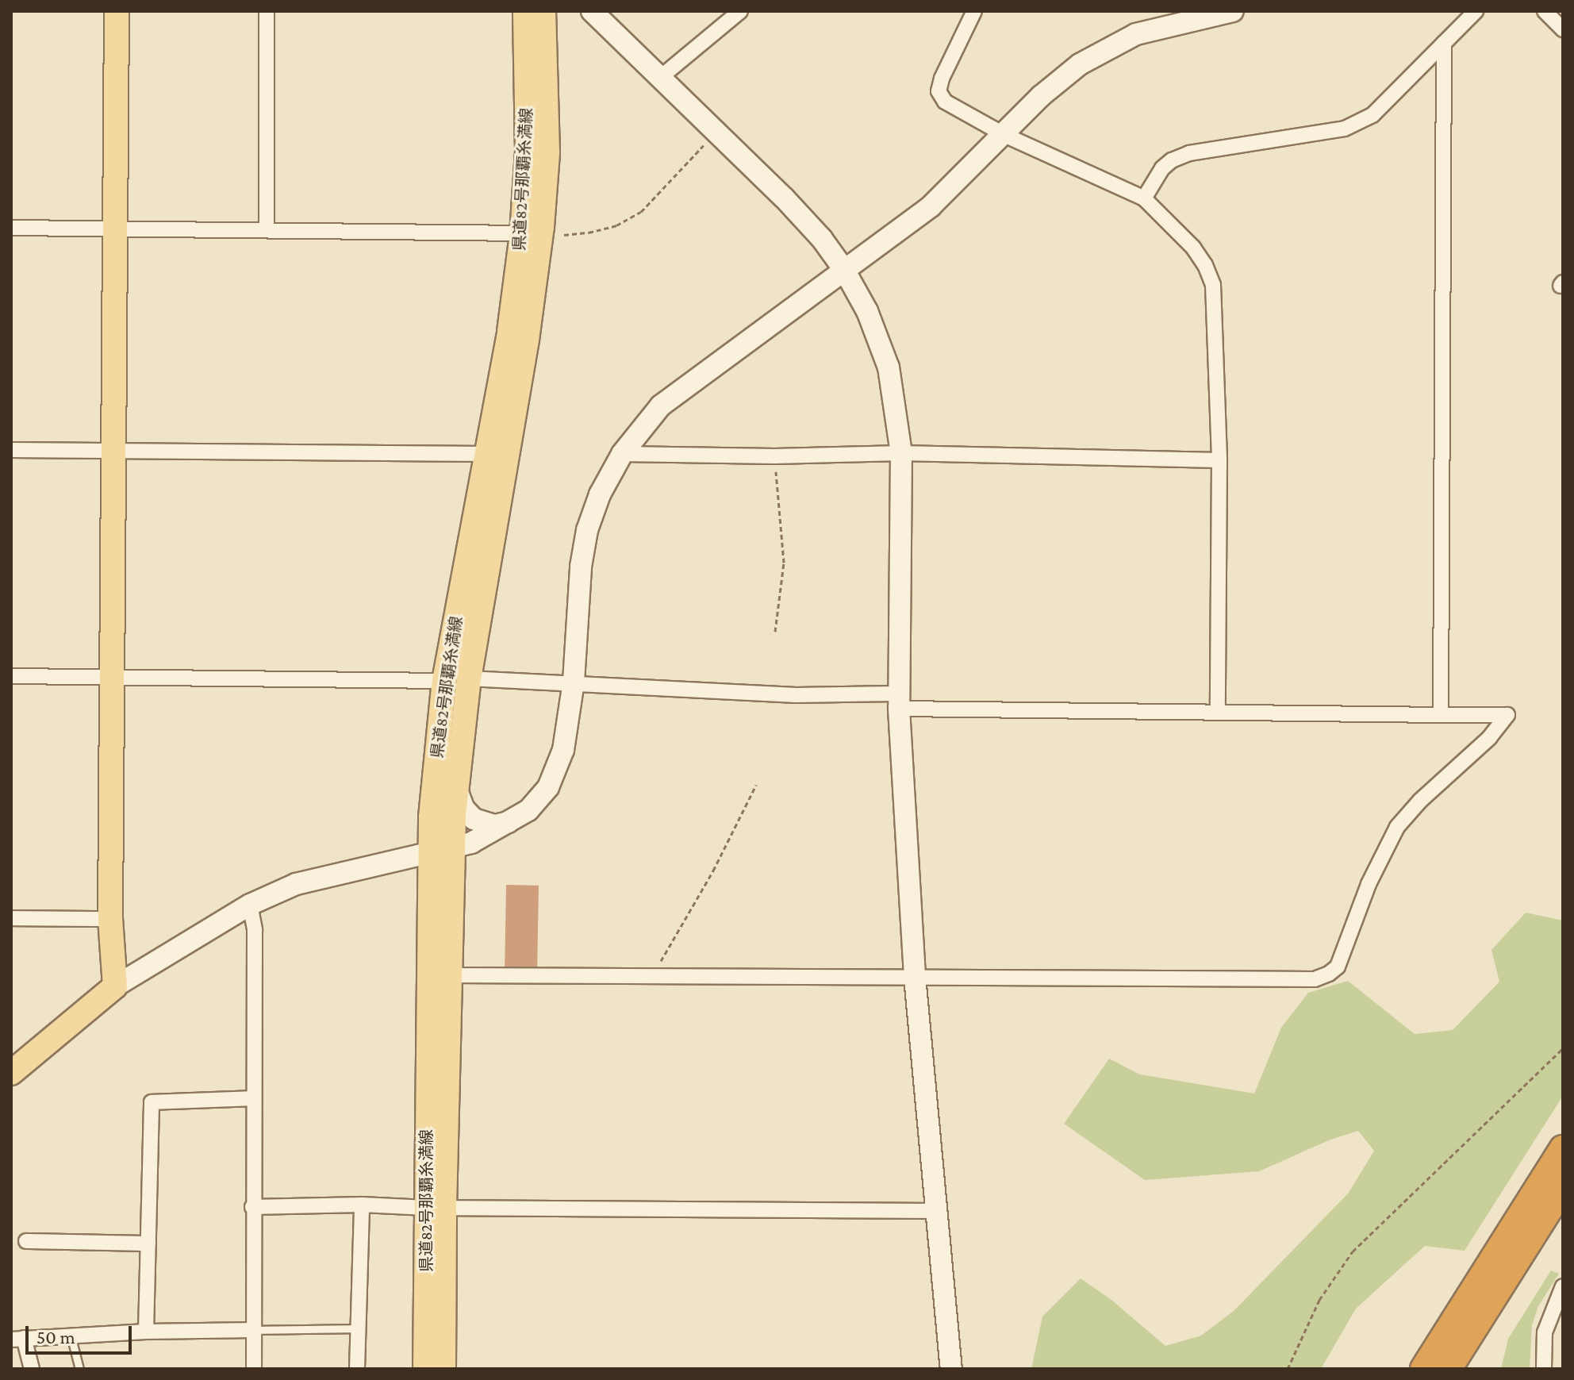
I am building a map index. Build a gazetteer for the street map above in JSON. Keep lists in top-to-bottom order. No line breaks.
{"streets":{"main road":["県道82号那覇糸満線"]},"scale_bar":"50 m"}
